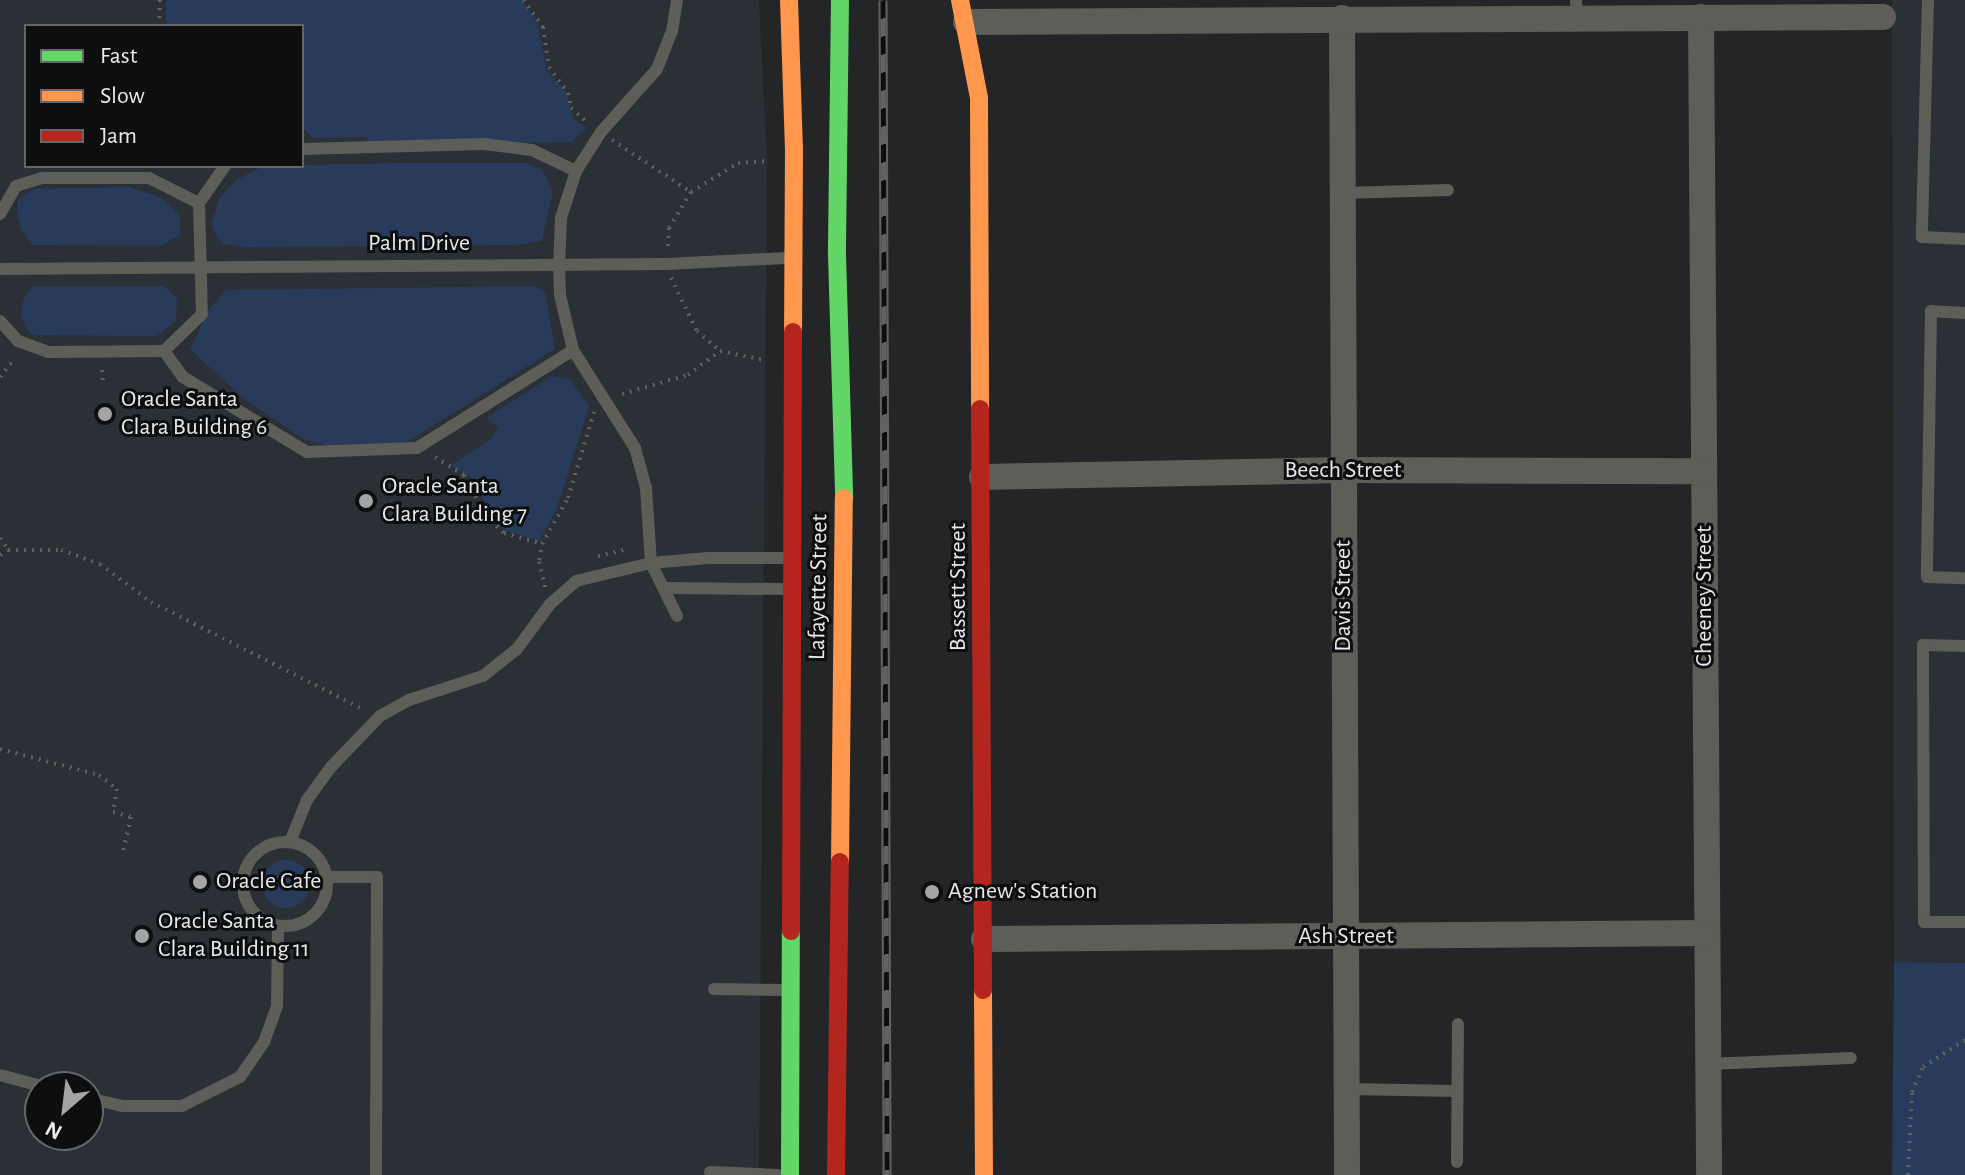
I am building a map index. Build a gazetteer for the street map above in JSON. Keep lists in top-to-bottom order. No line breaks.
{"streets":{"main road":["Lafayette Street","Bassett Street"],"street":["Beech Street","Davis Street","Cheeney Street","Ash Street"],"lane":["Palm Drive"]},"crossings":[["Palm Drive","Lafayette Street"],["Beech Street","Bassett Street"],["Beech Street","Davis Street"],["Beech Street","Cheeney Street"],["Bassett Street","Ash Street"],["Davis Street","Ash Street"],["Cheeney Street","Ash Street"]],"places":["Oracle Santa Clara Building 6","Oracle Santa Clara Building 7","Oracle Cafe","Agnew's Station","Oracle Santa Clara Building 11"],"legend":["Fast","Slow","Jam"],"north":"bottom left"}
